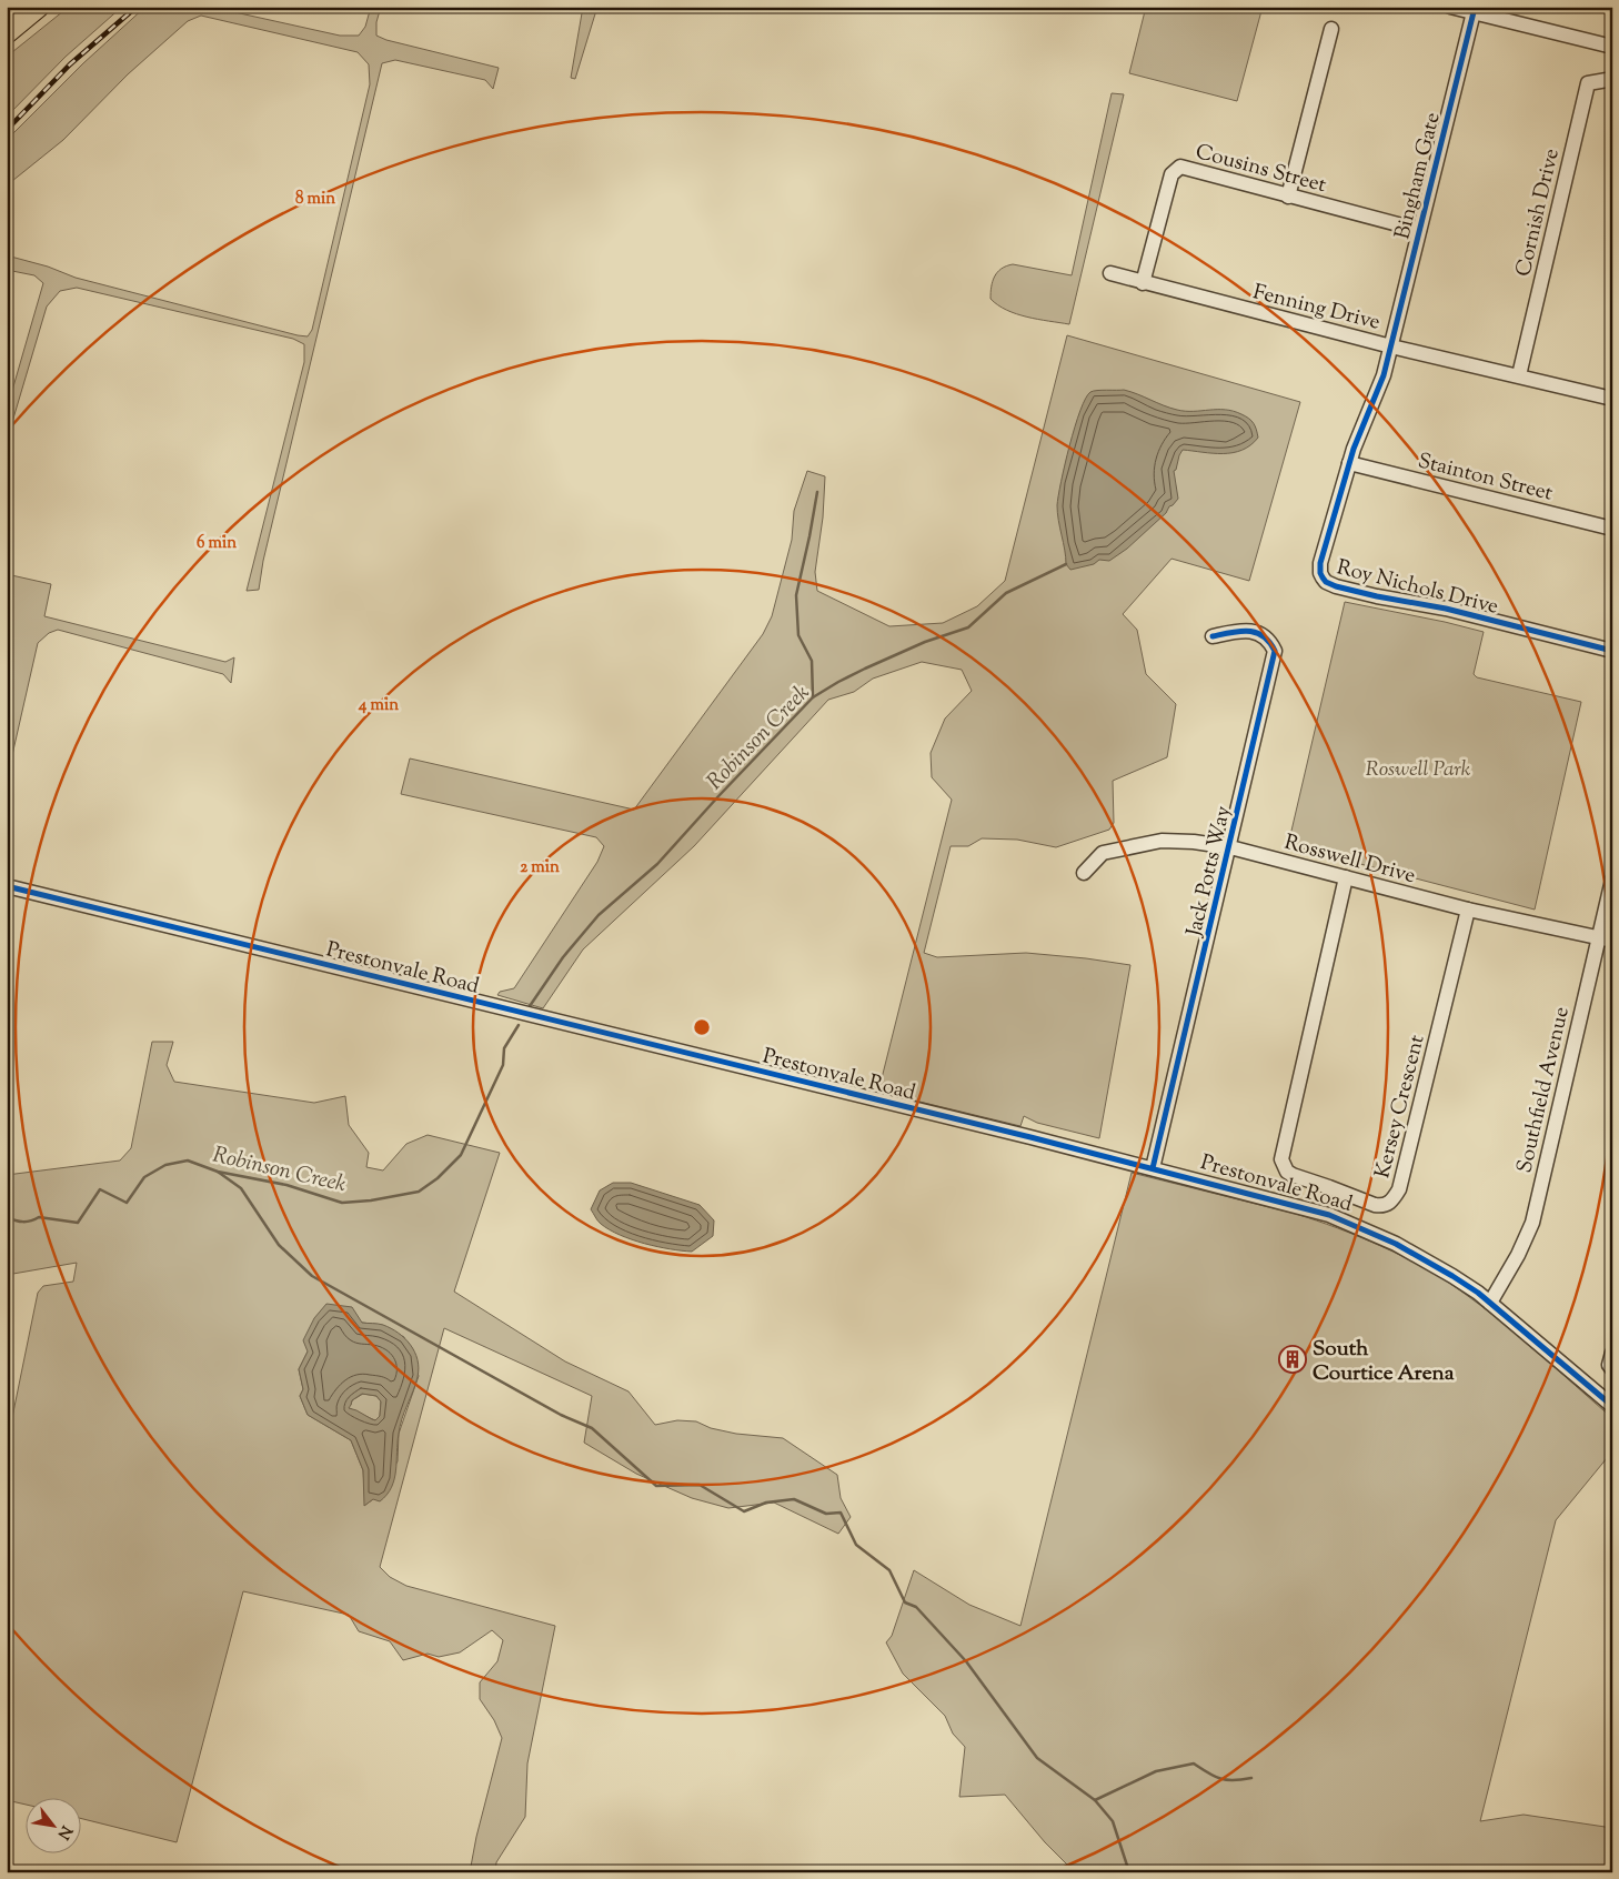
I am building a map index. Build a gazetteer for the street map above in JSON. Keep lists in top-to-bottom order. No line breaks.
{"streets":{"street":["Cousins Street","Bingham Gate","Cornish Drive","Fenning Drive","Stainton Street","Roy Nichols Drive","Rosswell Drive","Jack Potts Way","Prestonvale Road","Southfield Avenue","Kersey Crescent"]},"crossings":[["Cousins Street","Bingham Gate"],["Cousins Street","Fenning Drive"],["Bingham Gate","Fenning Drive"],["Bingham Gate","Roy Nichols Drive"],["Cornish Drive","Fenning Drive"],["Fenning Drive","Roy Nichols Drive"],["Stainton Street","Roy Nichols Drive"],["Rosswell Drive","Jack Potts Way"],["Rosswell Drive","Southfield Avenue"],["Rosswell Drive","Kersey Crescent"],["Jack Potts Way","Prestonvale Road"],["Prestonvale Road","Southfield Avenue"]],"water":["Robinson Creek"],"parks":["Roswell Park"],"places":{"building":["South Courtice Arena"]},"north":"bottom right","rings":["8 min","6 min","4 min","2 min"]}
